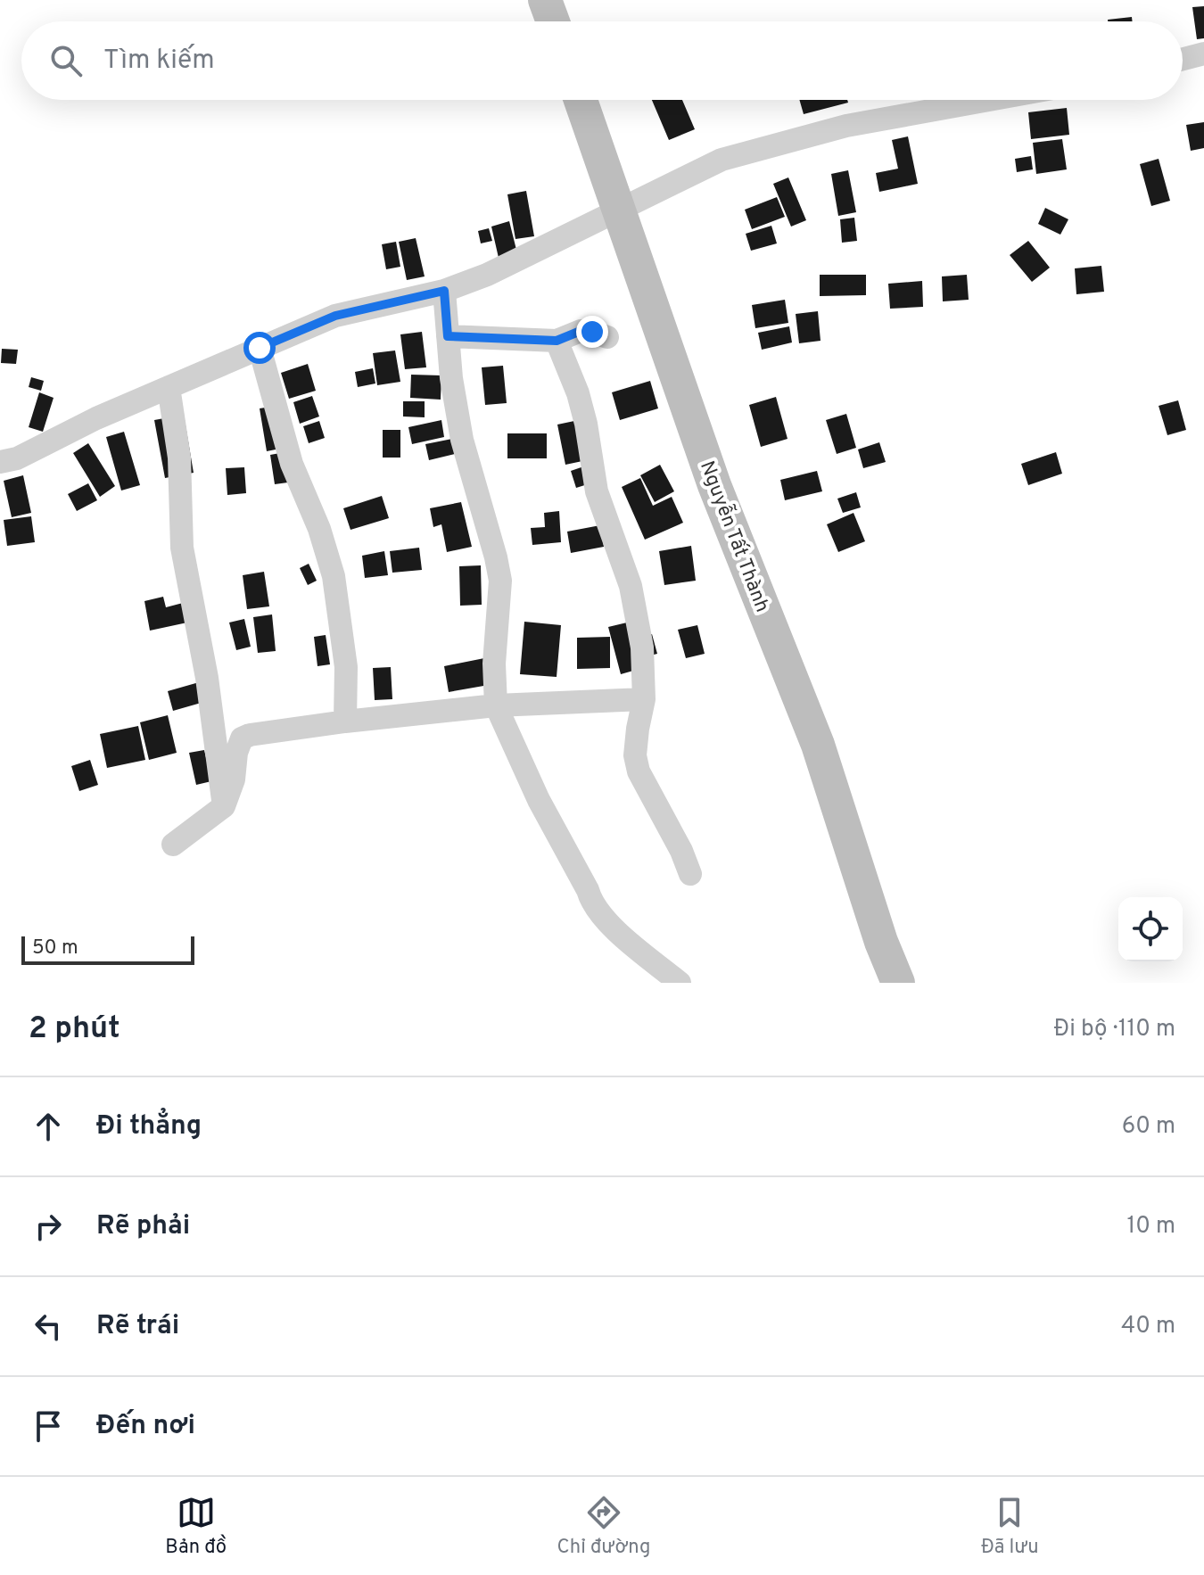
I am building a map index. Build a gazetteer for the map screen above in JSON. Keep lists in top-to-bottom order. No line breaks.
{"streets":{"main road":["Nguyễn Tất Thành"]},"scale_bar":"50 m","page":{"search":"Tìm kiếm","scale":"50 m","heading":["2 phút","Đi bộ · 110 m"],"list":[["Đi thẳng","60 m"],["Rẽ phải","10 m"],["Rẽ trái","40 m"],"Đến nơi"],"nav":["Bản đồ","Chỉ đường","Đã lưu"]}}
